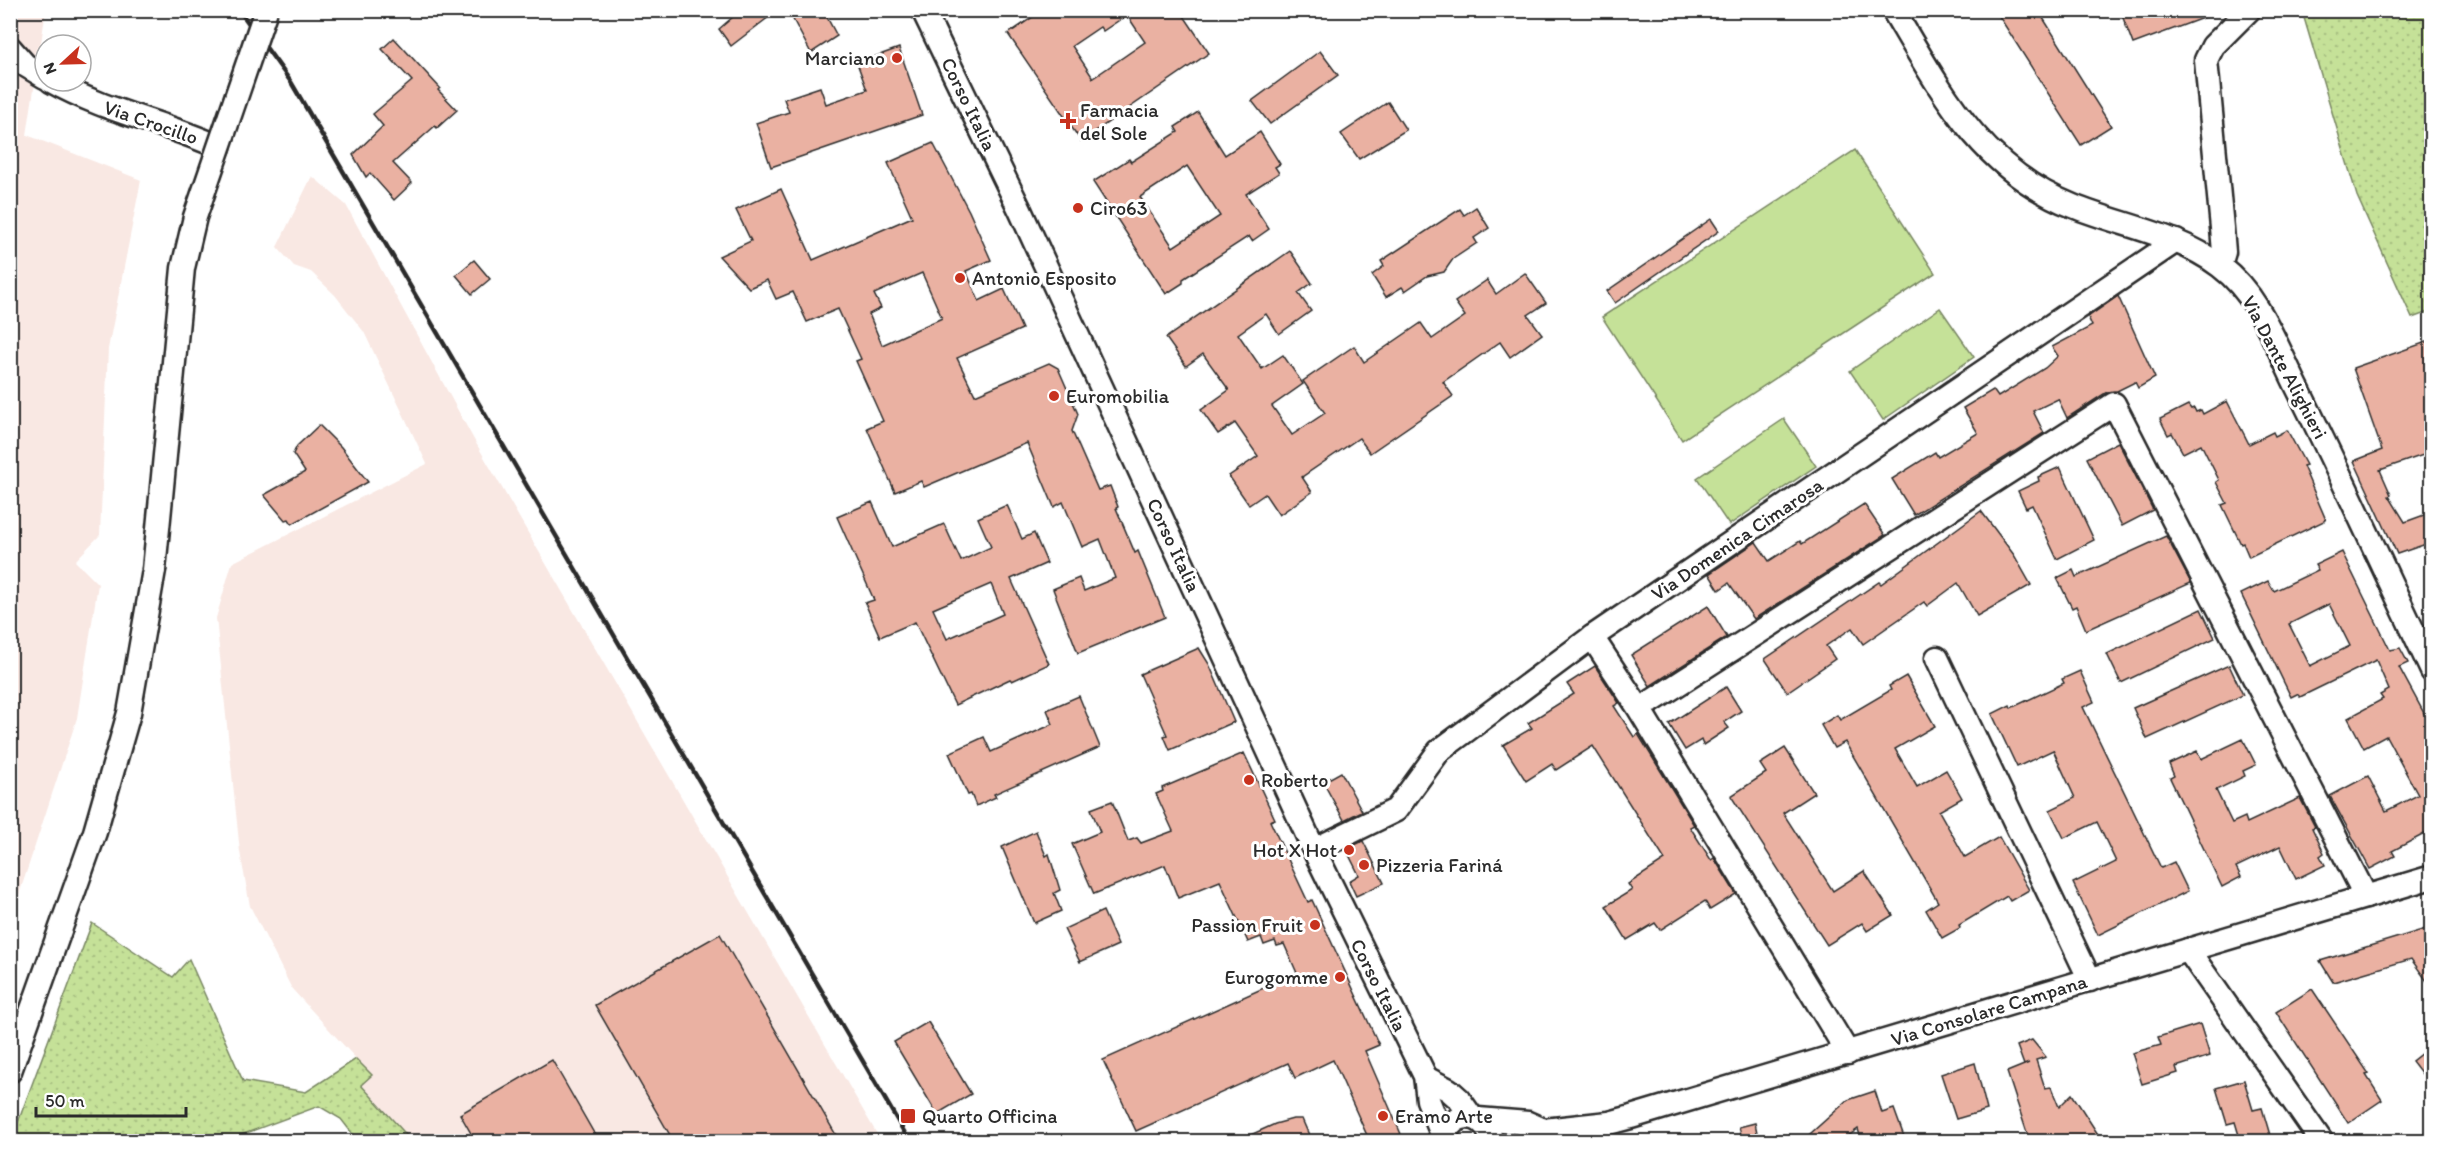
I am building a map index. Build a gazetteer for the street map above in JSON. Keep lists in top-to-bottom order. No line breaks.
{"streets":{"street":["Corso Italia","Via Crocillo","Via Dante Alighieri","Via Domenica Cimarosa","Via Consolare Campana"]},"crossings":[["Corso Italia","Via Domenica Cimarosa"],["Via Dante Alighieri","Via Domenica Cimarosa"]],"places":{"other":["Marciano","Ciro63","Antonio Esposito","Euromobilia","Roberto","Hot X Hot","Pizzeria Fariná","Passion Fruit","Eurogomme","Eramo Arte"],"health":["Farmacia del Sole"],"transit":["Quarto Officina"]},"scale_bar":"50 m","north":"left"}
